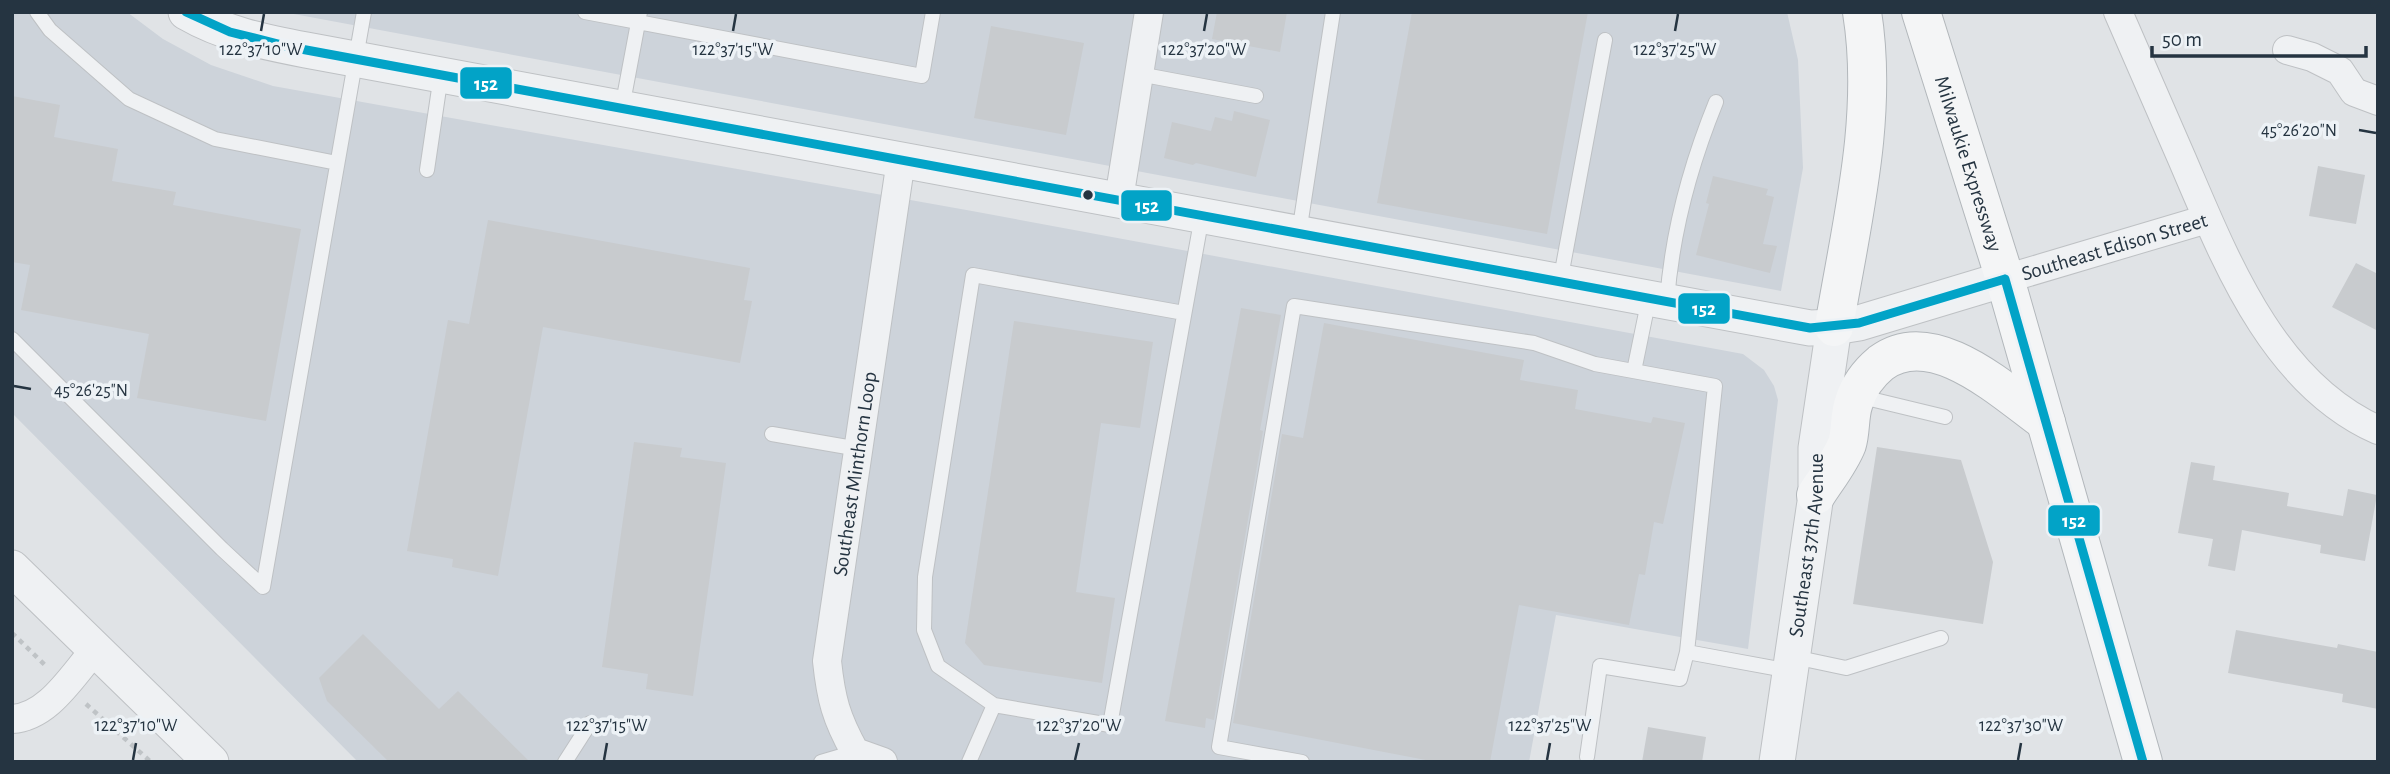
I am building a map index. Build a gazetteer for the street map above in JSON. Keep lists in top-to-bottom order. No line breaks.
{"streets":{"highway":["Milwaukie Expressway"],"street":["Southeast Edison Street","Southeast Minthorn Loop","Southeast 37th Avenue"]},"crossings":[["Milwaukie Expressway","Southeast Edison Street"],["Southeast Edison Street","Southeast Minthorn Loop"],["Southeast Edison Street","Southeast 37th Avenue"]],"lines":["transit line 152"],"scale_bar":"50 m","coordinates":["122°37'10\"W","122°37'15\"W","122°37'20\"W","122°37'25\"W","45°26'20\"N","45°26'25\"N","122°37'30\"W"]}
